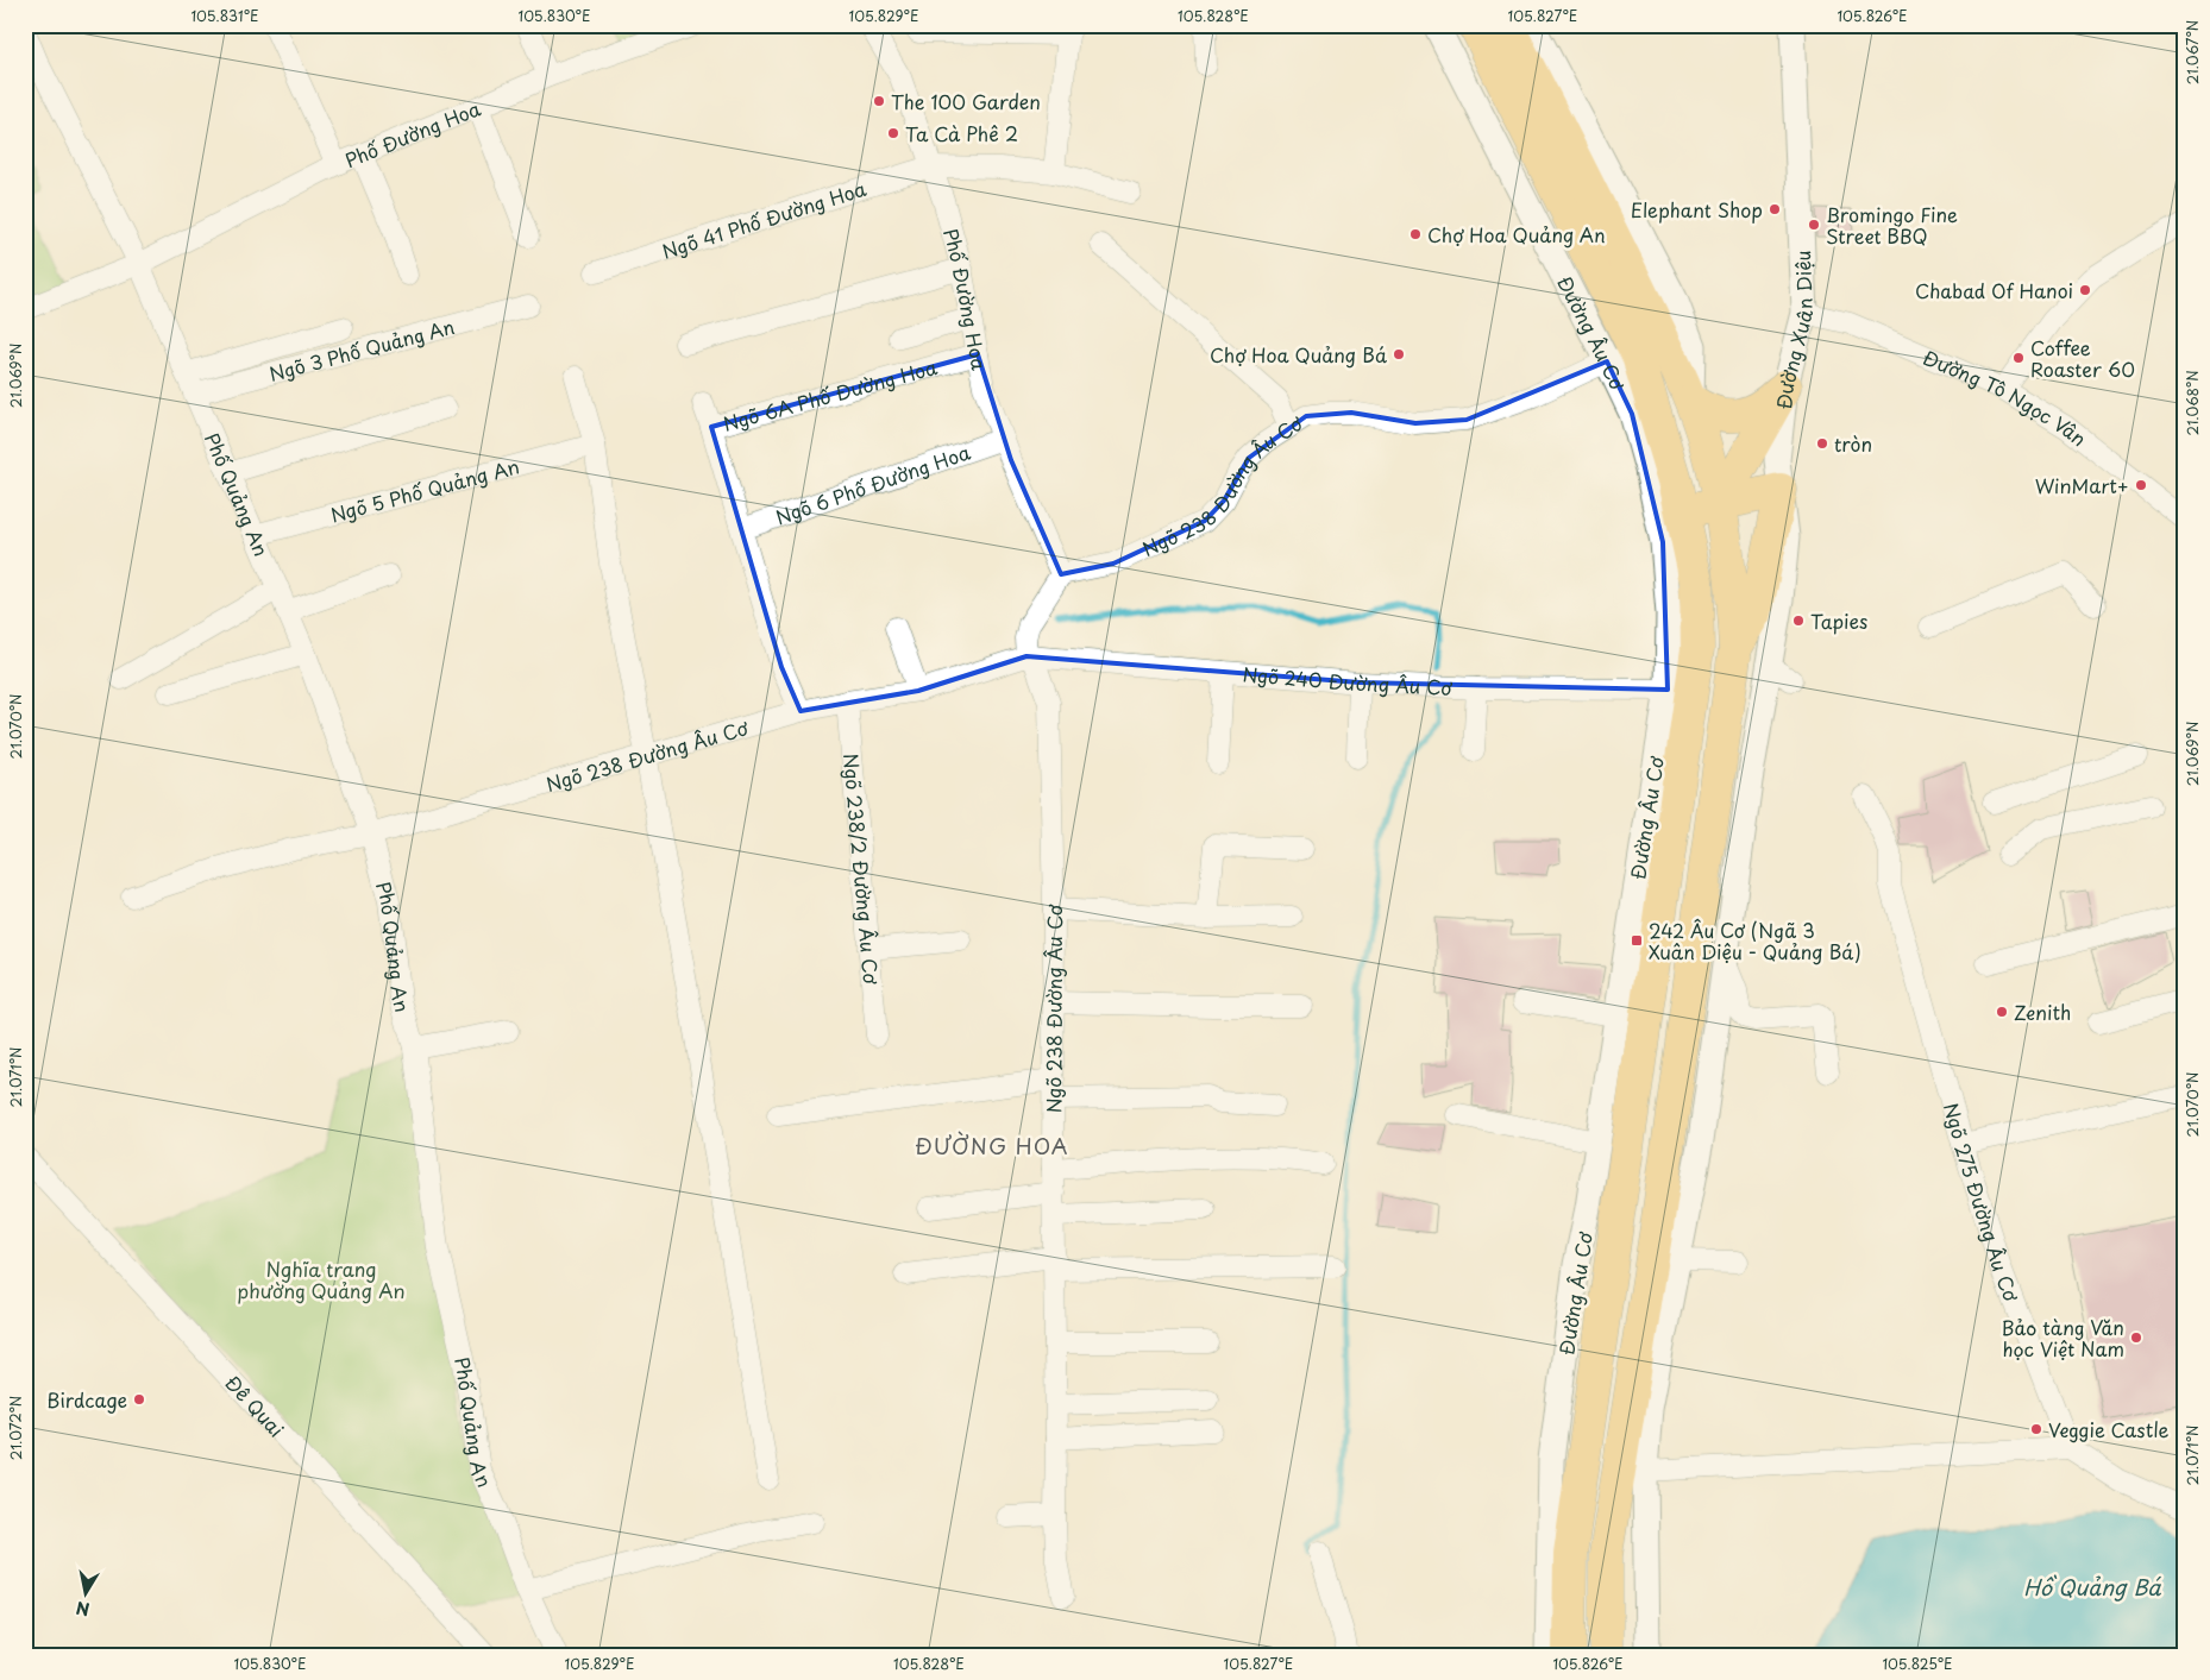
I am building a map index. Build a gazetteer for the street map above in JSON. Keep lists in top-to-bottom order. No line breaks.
{"streets":{"main road":["Đường Âu Cơ"],"street":["Phố Đường Hoa","Ngõ 41 Phố Đường Hoa","Đường Xuân Diệu","Ngõ 3 Phố Quảng An","Ngõ 6A Phố Đường Hoa","Đường Tô Ngọc Vân","Ngõ 6 Phố Đường Hoa","Ngõ 238 Đường Âu Cơ","Ngõ 5 Phố Quảng An","Phố Quảng An","Ngõ 240 Đường Âu Cơ","Ngõ 238/2 Đường Âu Cơ","Ngõ 275 Đường Âu Cơ","Đê Quai"]},"crossings":[["Phố Đường Hoa","Ngõ 41 Phố Đường Hoa"],["Phố Đường Hoa","Ngõ 6A Phố Đường Hoa"],["Phố Đường Hoa","Ngõ 6 Phố Đường Hoa"],["Phố Đường Hoa","Ngõ 238 Đường Âu Cơ"],["Phố Đường Hoa","Phố Quảng An"],["Đường Xuân Diệu","Đường Tô Ngọc Vân"],["Đường Âu Cơ","Ngõ 238 Đường Âu Cơ"],["Đường Âu Cơ","Ngõ 240 Đường Âu Cơ"],["Ngõ 3 Phố Quảng An","Phố Quảng An"],["Ngõ 6A Phố Đường Hoa","Ngõ 6 Phố Đường Hoa"],["Ngõ 6A Phố Đường Hoa","Ngõ 238 Đường Âu Cơ"],["Ngõ 238 Đường Âu Cơ","Phố Quảng An"],["Ngõ 238 Đường Âu Cơ","Ngõ 240 Đường Âu Cơ"],["Ngõ 238 Đường Âu Cơ","Ngõ 238/2 Đường Âu Cơ"],["Ngõ 5 Phố Quảng An","Phố Quảng An"]],"districts":["ĐƯỜNG HOA"],"water":["Hồ Quảng Bá"],"parks":["Nghĩa trang phường Quảng An"],"places":{"other":["The 100 Garden","Ta Cà Phê 2","Elephant Shop","Bromingo Fine Street BBQ","Chợ Hoa Quảng An","Chabad Of Hanoi","Chợ Hoa Quảng Bá","Coffee Roaster 60","tròn","WinMart+","Tapies","Zenith","Bảo tàng Văn học Việt Nam","Birdcage","Veggie Castle"],"transit":["242 Âu Cơ (Ngã 3 Xuân Diệu - Quảng Bá)"]},"north":"bottom","coordinates":["105.831°E","105.830°E","105.829°E","105.828°E","105.827°E","105.826°E","21.067°N","21.069°N","21.068°N","21.070°N","21.071°N","21.072°N","105.825°E"]}
